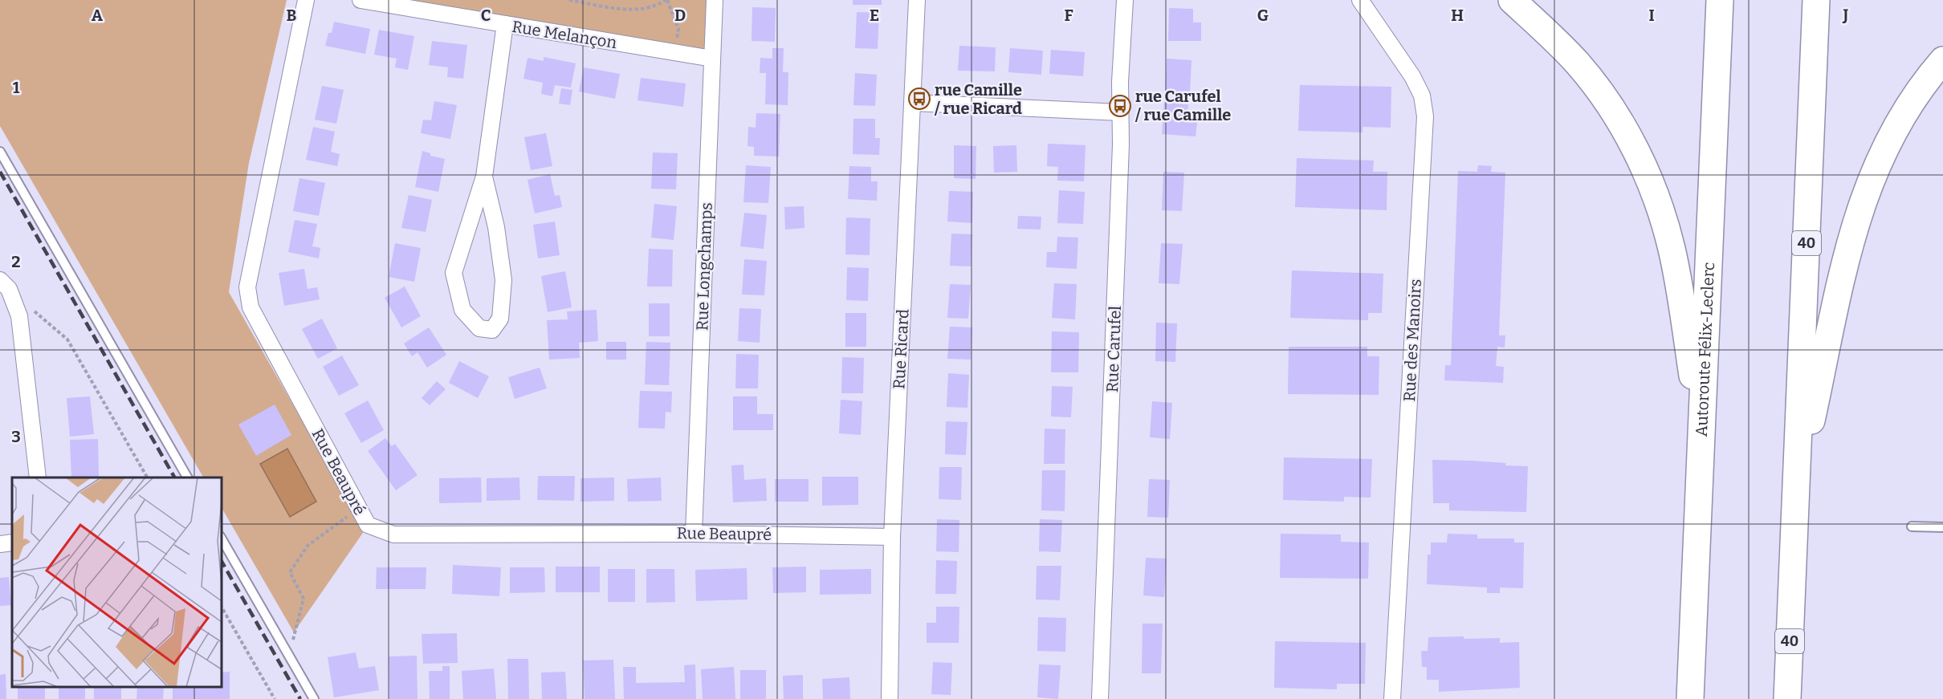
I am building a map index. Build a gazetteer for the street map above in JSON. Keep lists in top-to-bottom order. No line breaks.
{"streets":{"highway":["40","Autoroute Félix-Leclerc"],"street":["Rue Melançon","Rue Longchamps","Rue des Manoirs","Rue Ricard","Rue Carufel","Rue Beaupré"]},"crossings":[["Rue Melançon","Rue Longchamps"],["Rue Longchamps","Rue Beaupré"],["Rue Ricard","Rue Beaupré"]],"places":{"bus stop":["rue Camille / rue Ricard","rue Carufel / rue Camille"]},"grid":{"columns":["A","B","C","D","E","F","G","H","I","J"],"rows":["1","2","3"]}}
